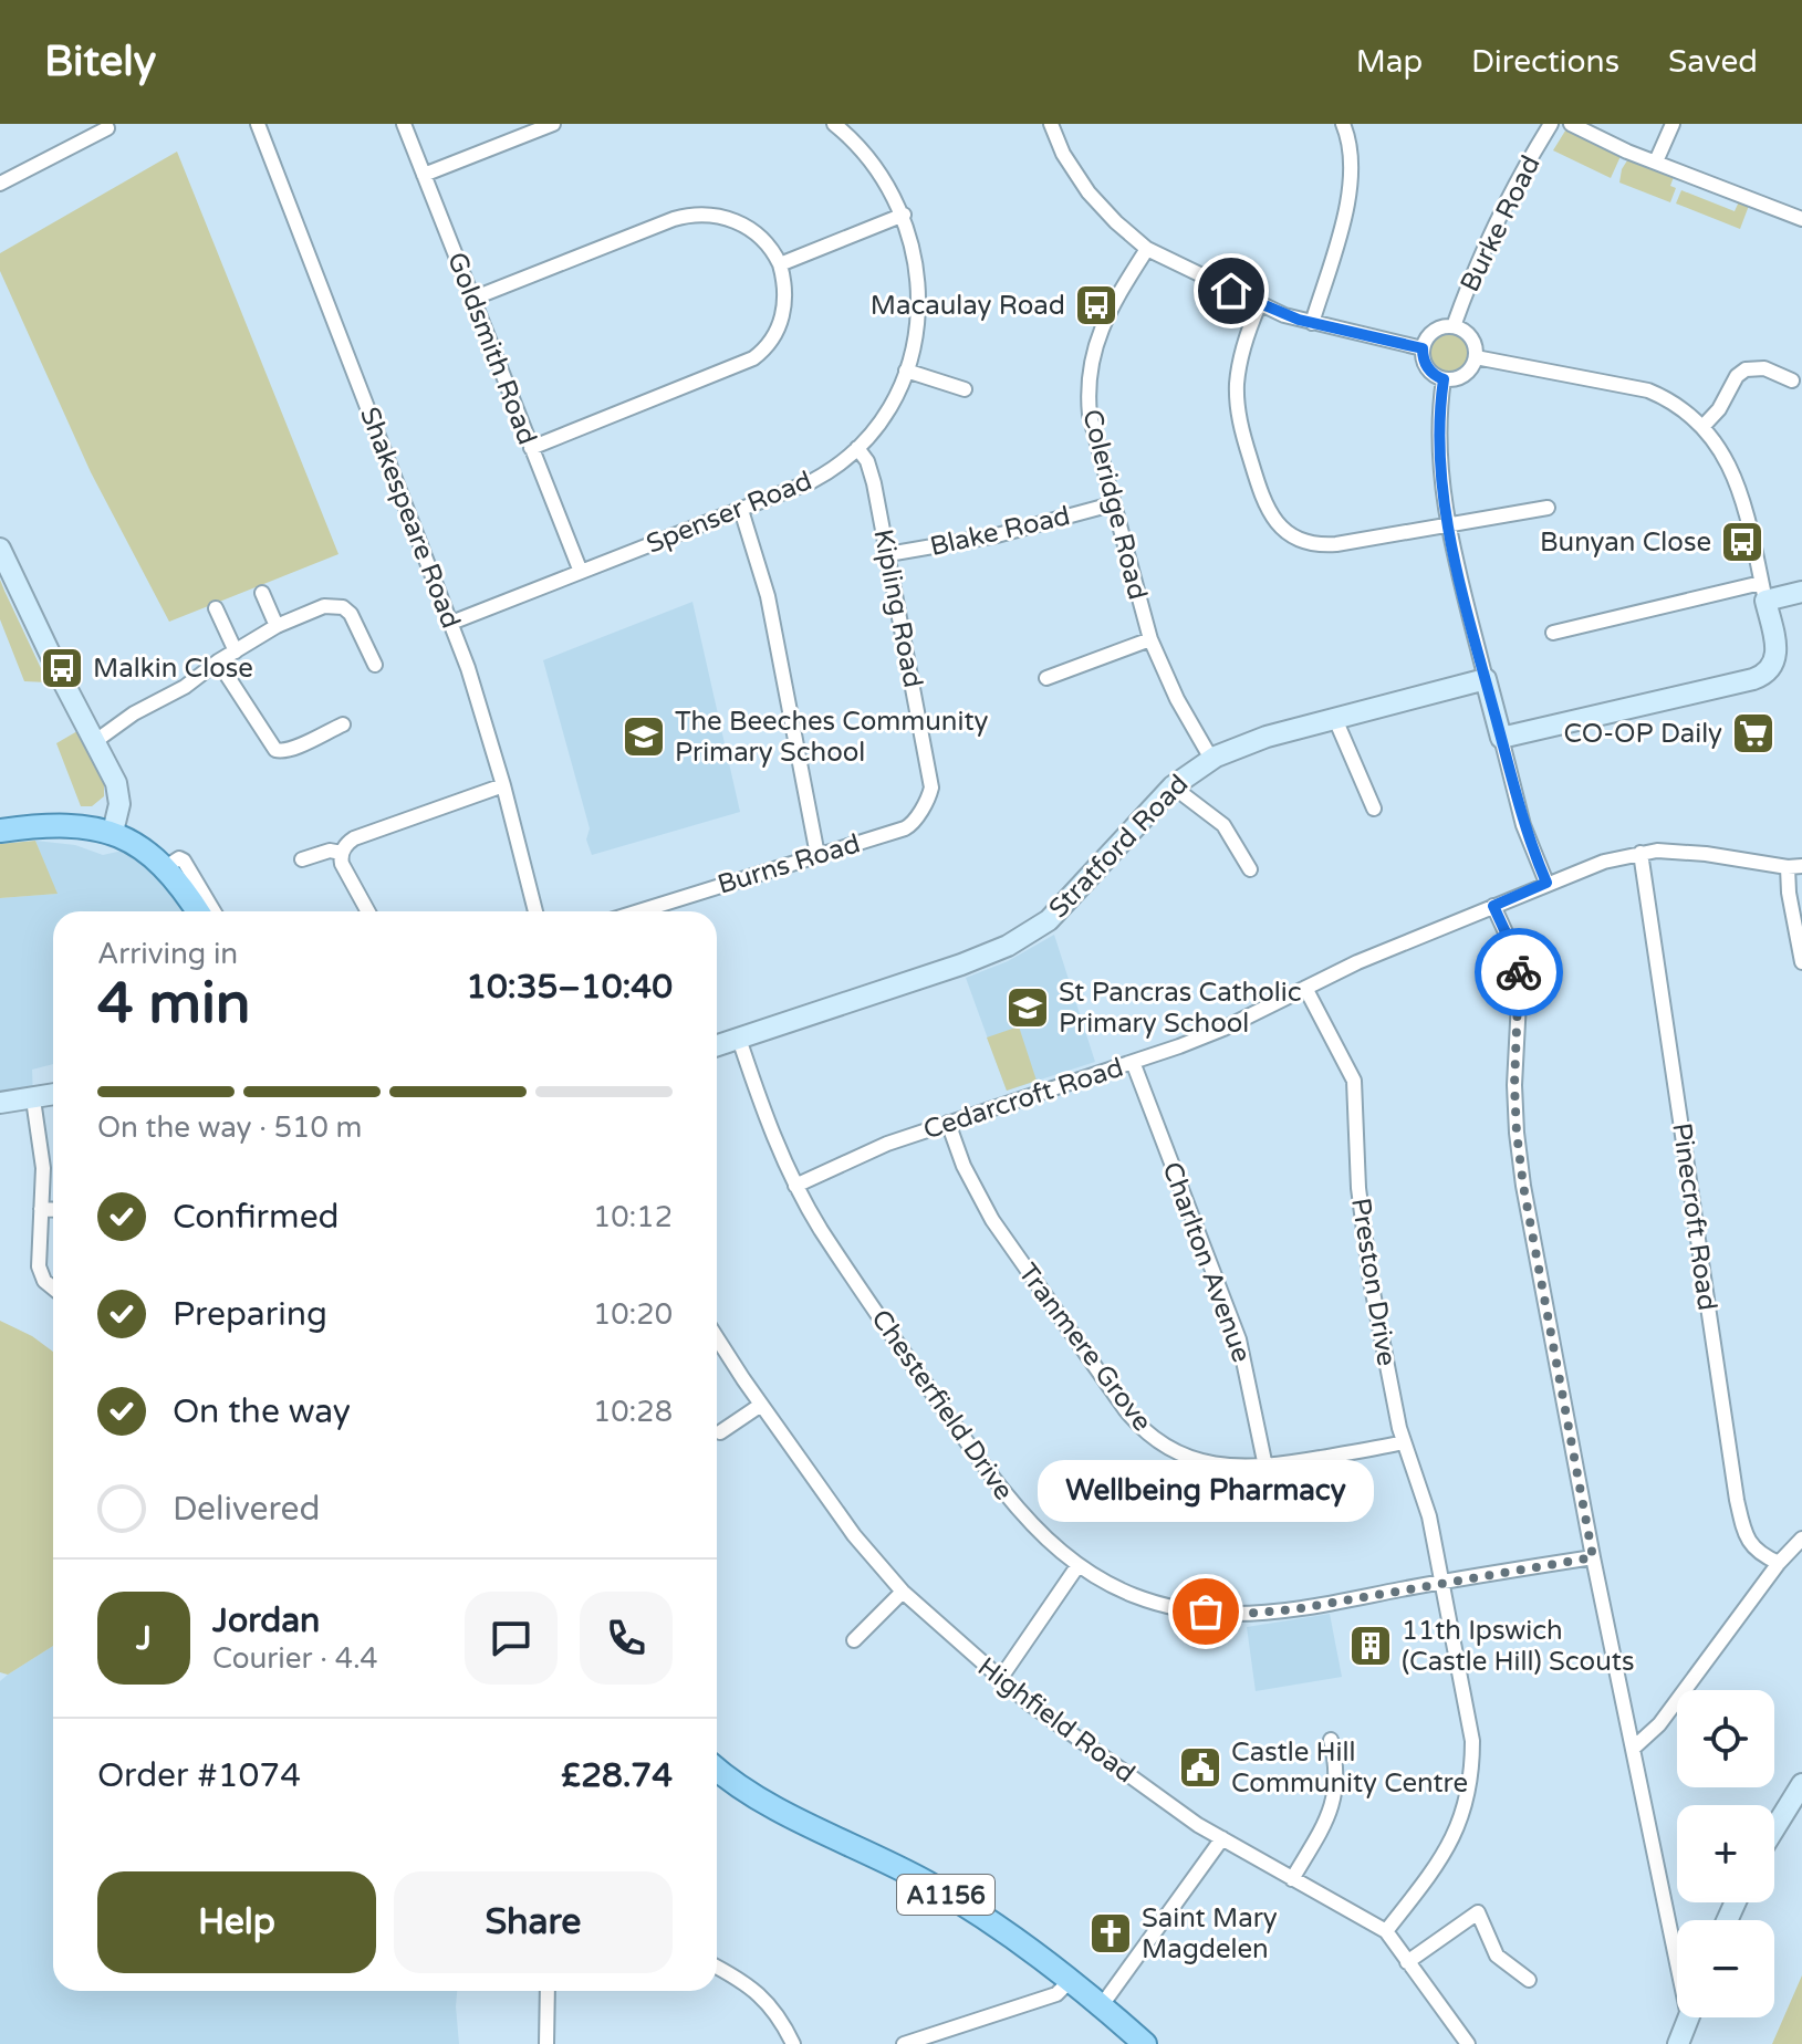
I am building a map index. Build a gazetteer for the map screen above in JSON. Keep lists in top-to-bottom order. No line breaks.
{"streets":{"main road":["A1156"],"street":["Burke Road","Goldsmith Road","Coleridge Road","Spenser Road","Shakespeare Road","Blake Road","Kipling Road","Stratford Road","Burns Road","Cedarcroft Road","Pinecroft Road","Charlton Avenue","Preston Drive","Tranmere Grove","Chesterfield Drive","Highfield Road"]},"crossings":[["Goldsmith Road","Spenser Road"],["Coleridge Road","Blake Road"],["Coleridge Road","Stratford Road"],["Spenser Road","Shakespeare Road"],["Spenser Road","Kipling Road"],["Blake Road","Kipling Road"],["Kipling Road","Burns Road"],["Stratford Road","Chesterfield Drive"],["Cedarcroft Road","Pinecroft Road"],["Cedarcroft Road","Charlton Avenue"],["Cedarcroft Road","Preston Drive"],["Cedarcroft Road","Tranmere Grove"],["Cedarcroft Road","Chesterfield Drive"],["Charlton Avenue","Tranmere Grove"],["Preston Drive","Tranmere Grove"],["Preston Drive","Chesterfield Drive"],["Preston Drive","Highfield Road"]],"places":{"bus stop":["Macaulay Road","Bunyan Close","Malkin Close"],"supermarket":["CO-OP Daily"],"school or university":["The Beeches Community Primary School","St Pancras Catholic Primary School"],"other":["Wellbeing Pharmacy"],"building":["11th Ipswich (Castle Hill) Scouts"],"public building":["Castle Hill Community Centre"],"church":["Saint Mary Magdelen"]},"page":{"header":"Bitely","nav":["Map","Directions","Saved"],"heading":["4 min","Arriving in","10:35–10:40"],"panel":["Jordan","Courier · 4.4","Order #1074","£28.74"],"bar":"On the way · 510 m","list":[["Confirmed","10:12"],["Preparing","10:20"],["On the way","10:28"],"Delivered"],"bubble":"Wellbeing Pharmacy","round":"J","map_buttons":["+","−"],"buttons":["Help","Share"]}}
